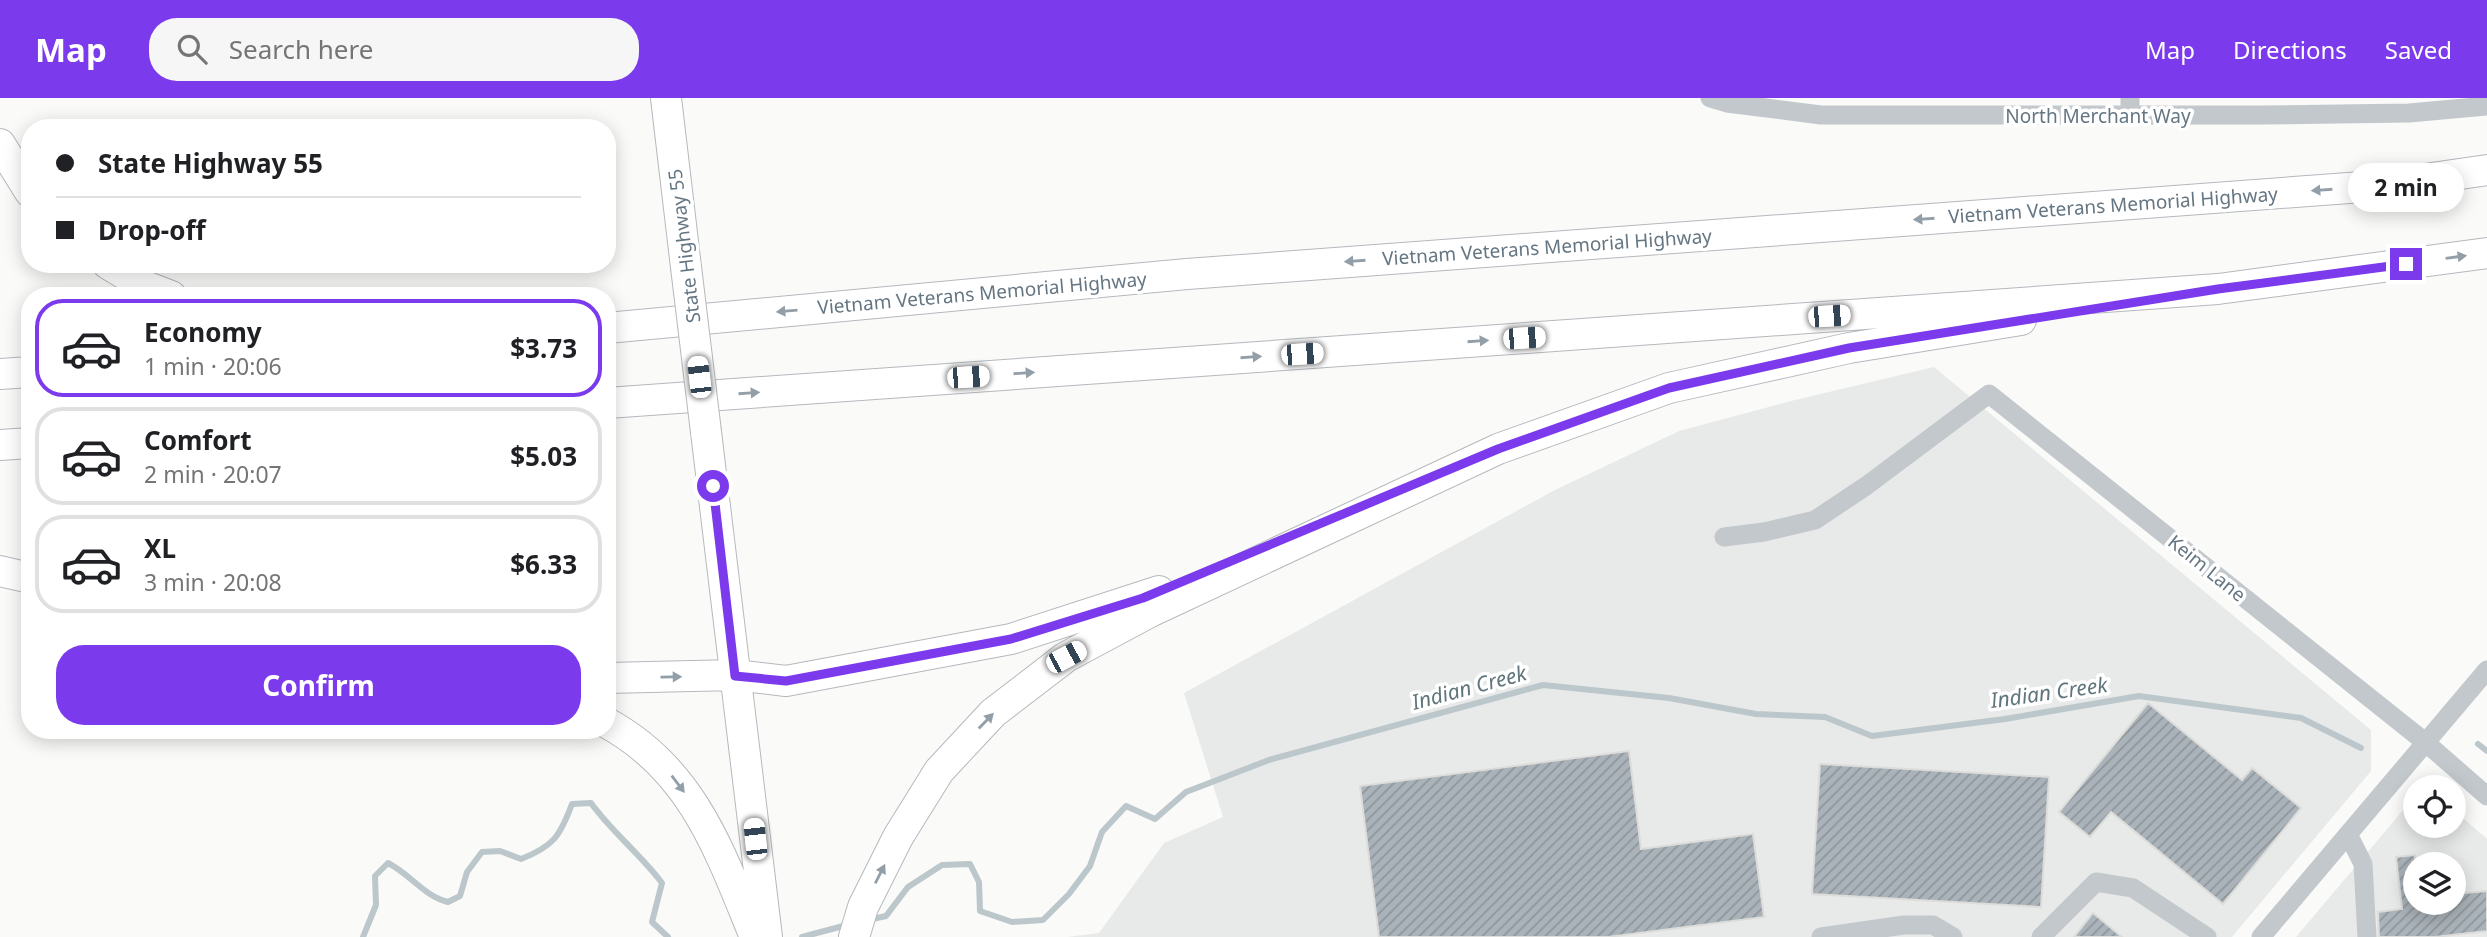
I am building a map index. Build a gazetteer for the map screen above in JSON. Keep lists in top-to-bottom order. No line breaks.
{"streets":{"highway":["Vietnam Veterans Memorial Highway","State Highway 55"],"street":["North Merchant Way","Keim Lane"]},"water":["Indian Creek"],"page":{"header":"Map","search":"Search here","nav":["Map","Directions","Saved"],"banner":["State Highway 55","Drop-off"],"bubble":"2 min","list":[{"name":"Economy","note":"1 min · 20:06","value":"$3.73"},{"name":"Comfort","note":"2 min · 20:07","value":"$5.03"},{"name":"XL","note":"3 min · 20:08","value":"$6.33"}],"buttons":"Confirm"}}
